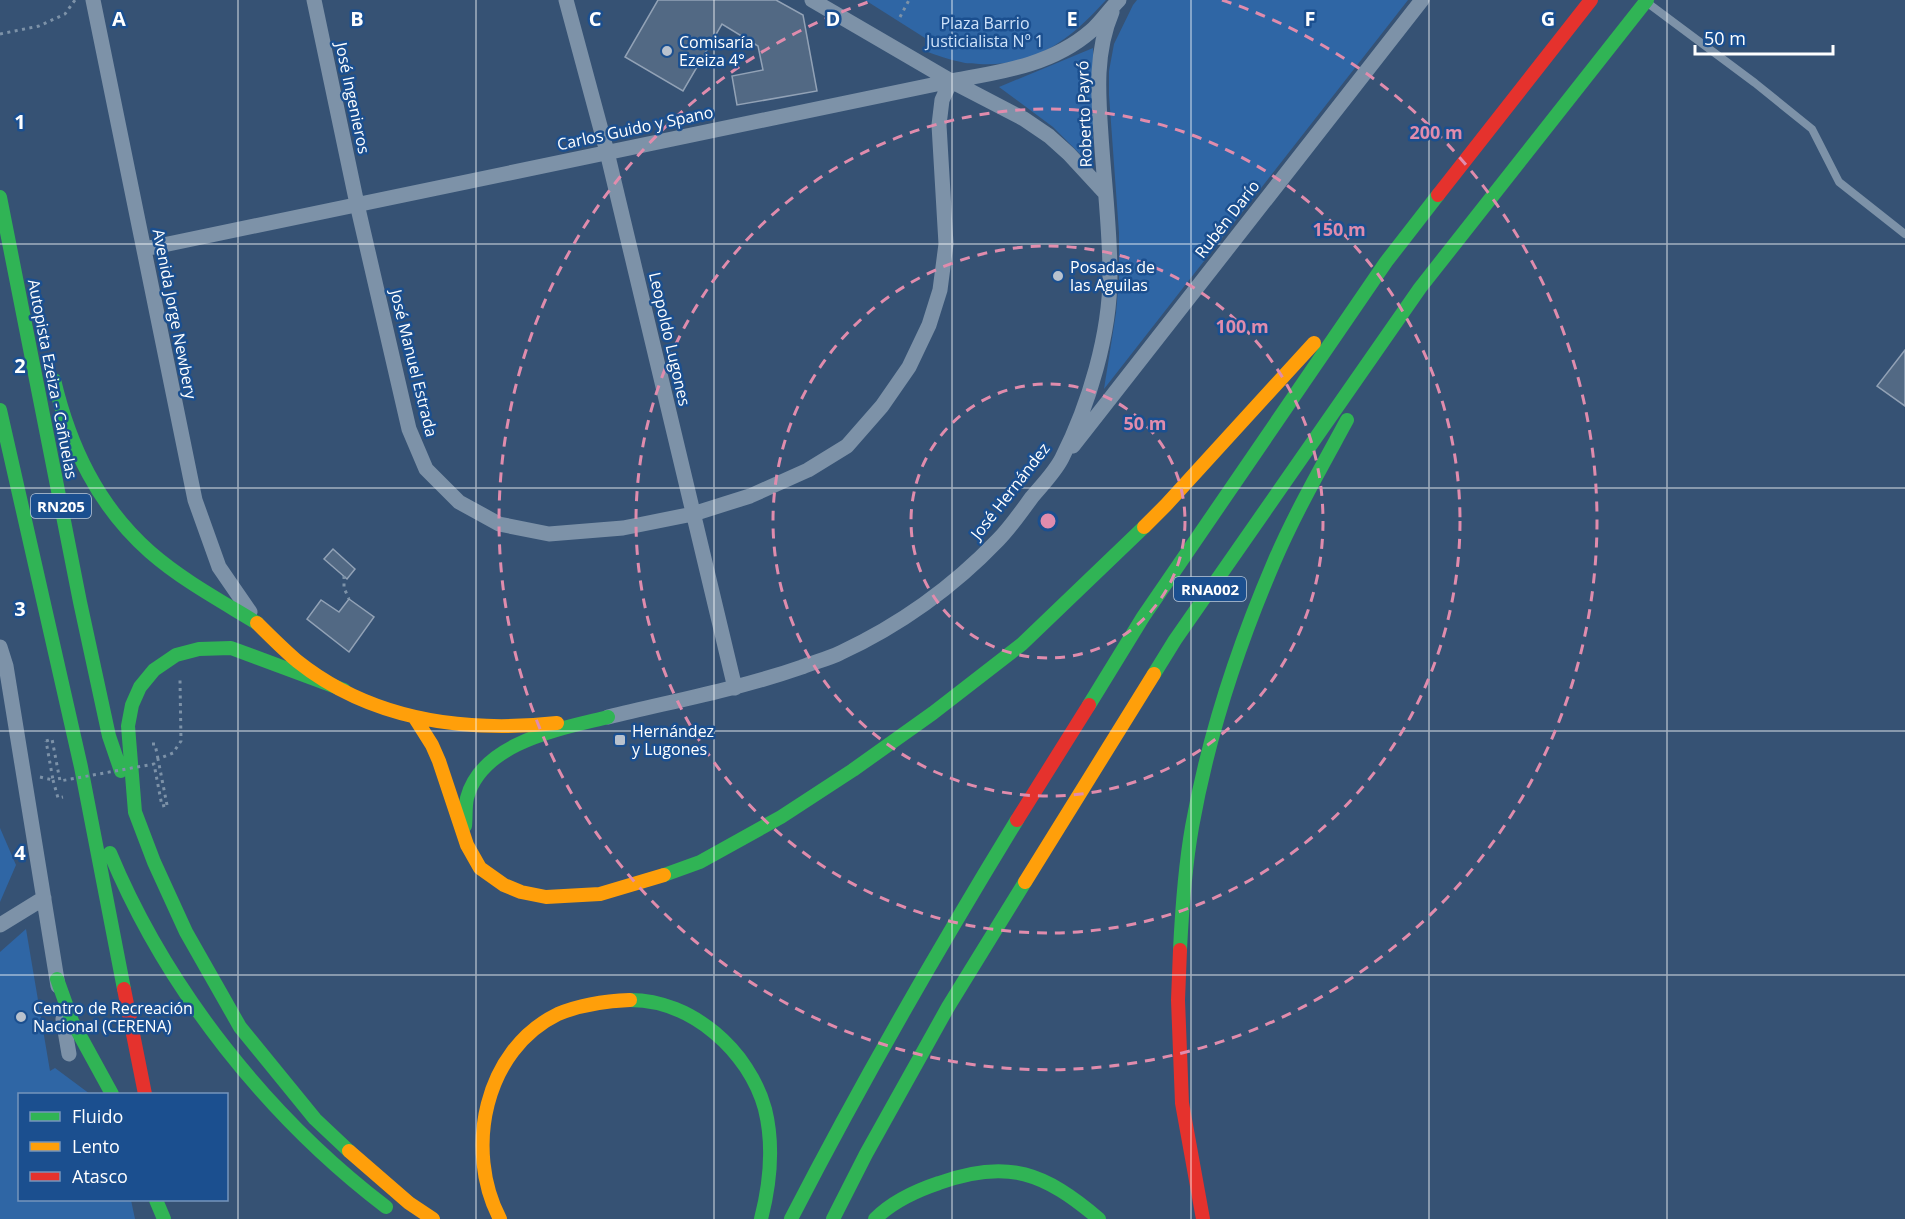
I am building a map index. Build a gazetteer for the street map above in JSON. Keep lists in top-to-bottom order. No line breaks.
{"streets":{"main road":["Autopista Ezeiza - Cañuelas","José Hernández","RN205","RNA002"],"street":["José Ingenieros","Roberto Payró","Carlos Guido y Spano","Rubén Darío","Avenida Jorge Newbery","Leopoldo Lugones","José Manuel Estrada"]},"crossings":[["José Ingenieros","Carlos Guido y Spano"],["José Ingenieros","José Manuel Estrada"],["Roberto Payró","Carlos Guido y Spano"],["Roberto Payró","José Hernández"],["Carlos Guido y Spano","Avenida Jorge Newbery"],["Carlos Guido y Spano","Leopoldo Lugones"],["Carlos Guido y Spano","José Manuel Estrada"],["Rubén Darío","José Hernández"],["Avenida Jorge Newbery","José Hernández"],["Leopoldo Lugones","José Manuel Estrada"],["Leopoldo Lugones","José Hernández"]],"parks":["Plaza Barrio Justicialista Nº 1"],"places":{"other":["Comisaría Ezeiza 4°","Posadas de las Aguilas","Centro de Recreación Nacional (CERENA)"],"transit":["Hernández y Lugones"]},"legend":["Fluido","Lento","Atasco"],"scale_bar":"50 m","grid":{"columns":["A","B","C","D","E","F","G"],"rows":["1","2","3","4"]},"rings":["200 m","150 m","100 m","50 m"]}
